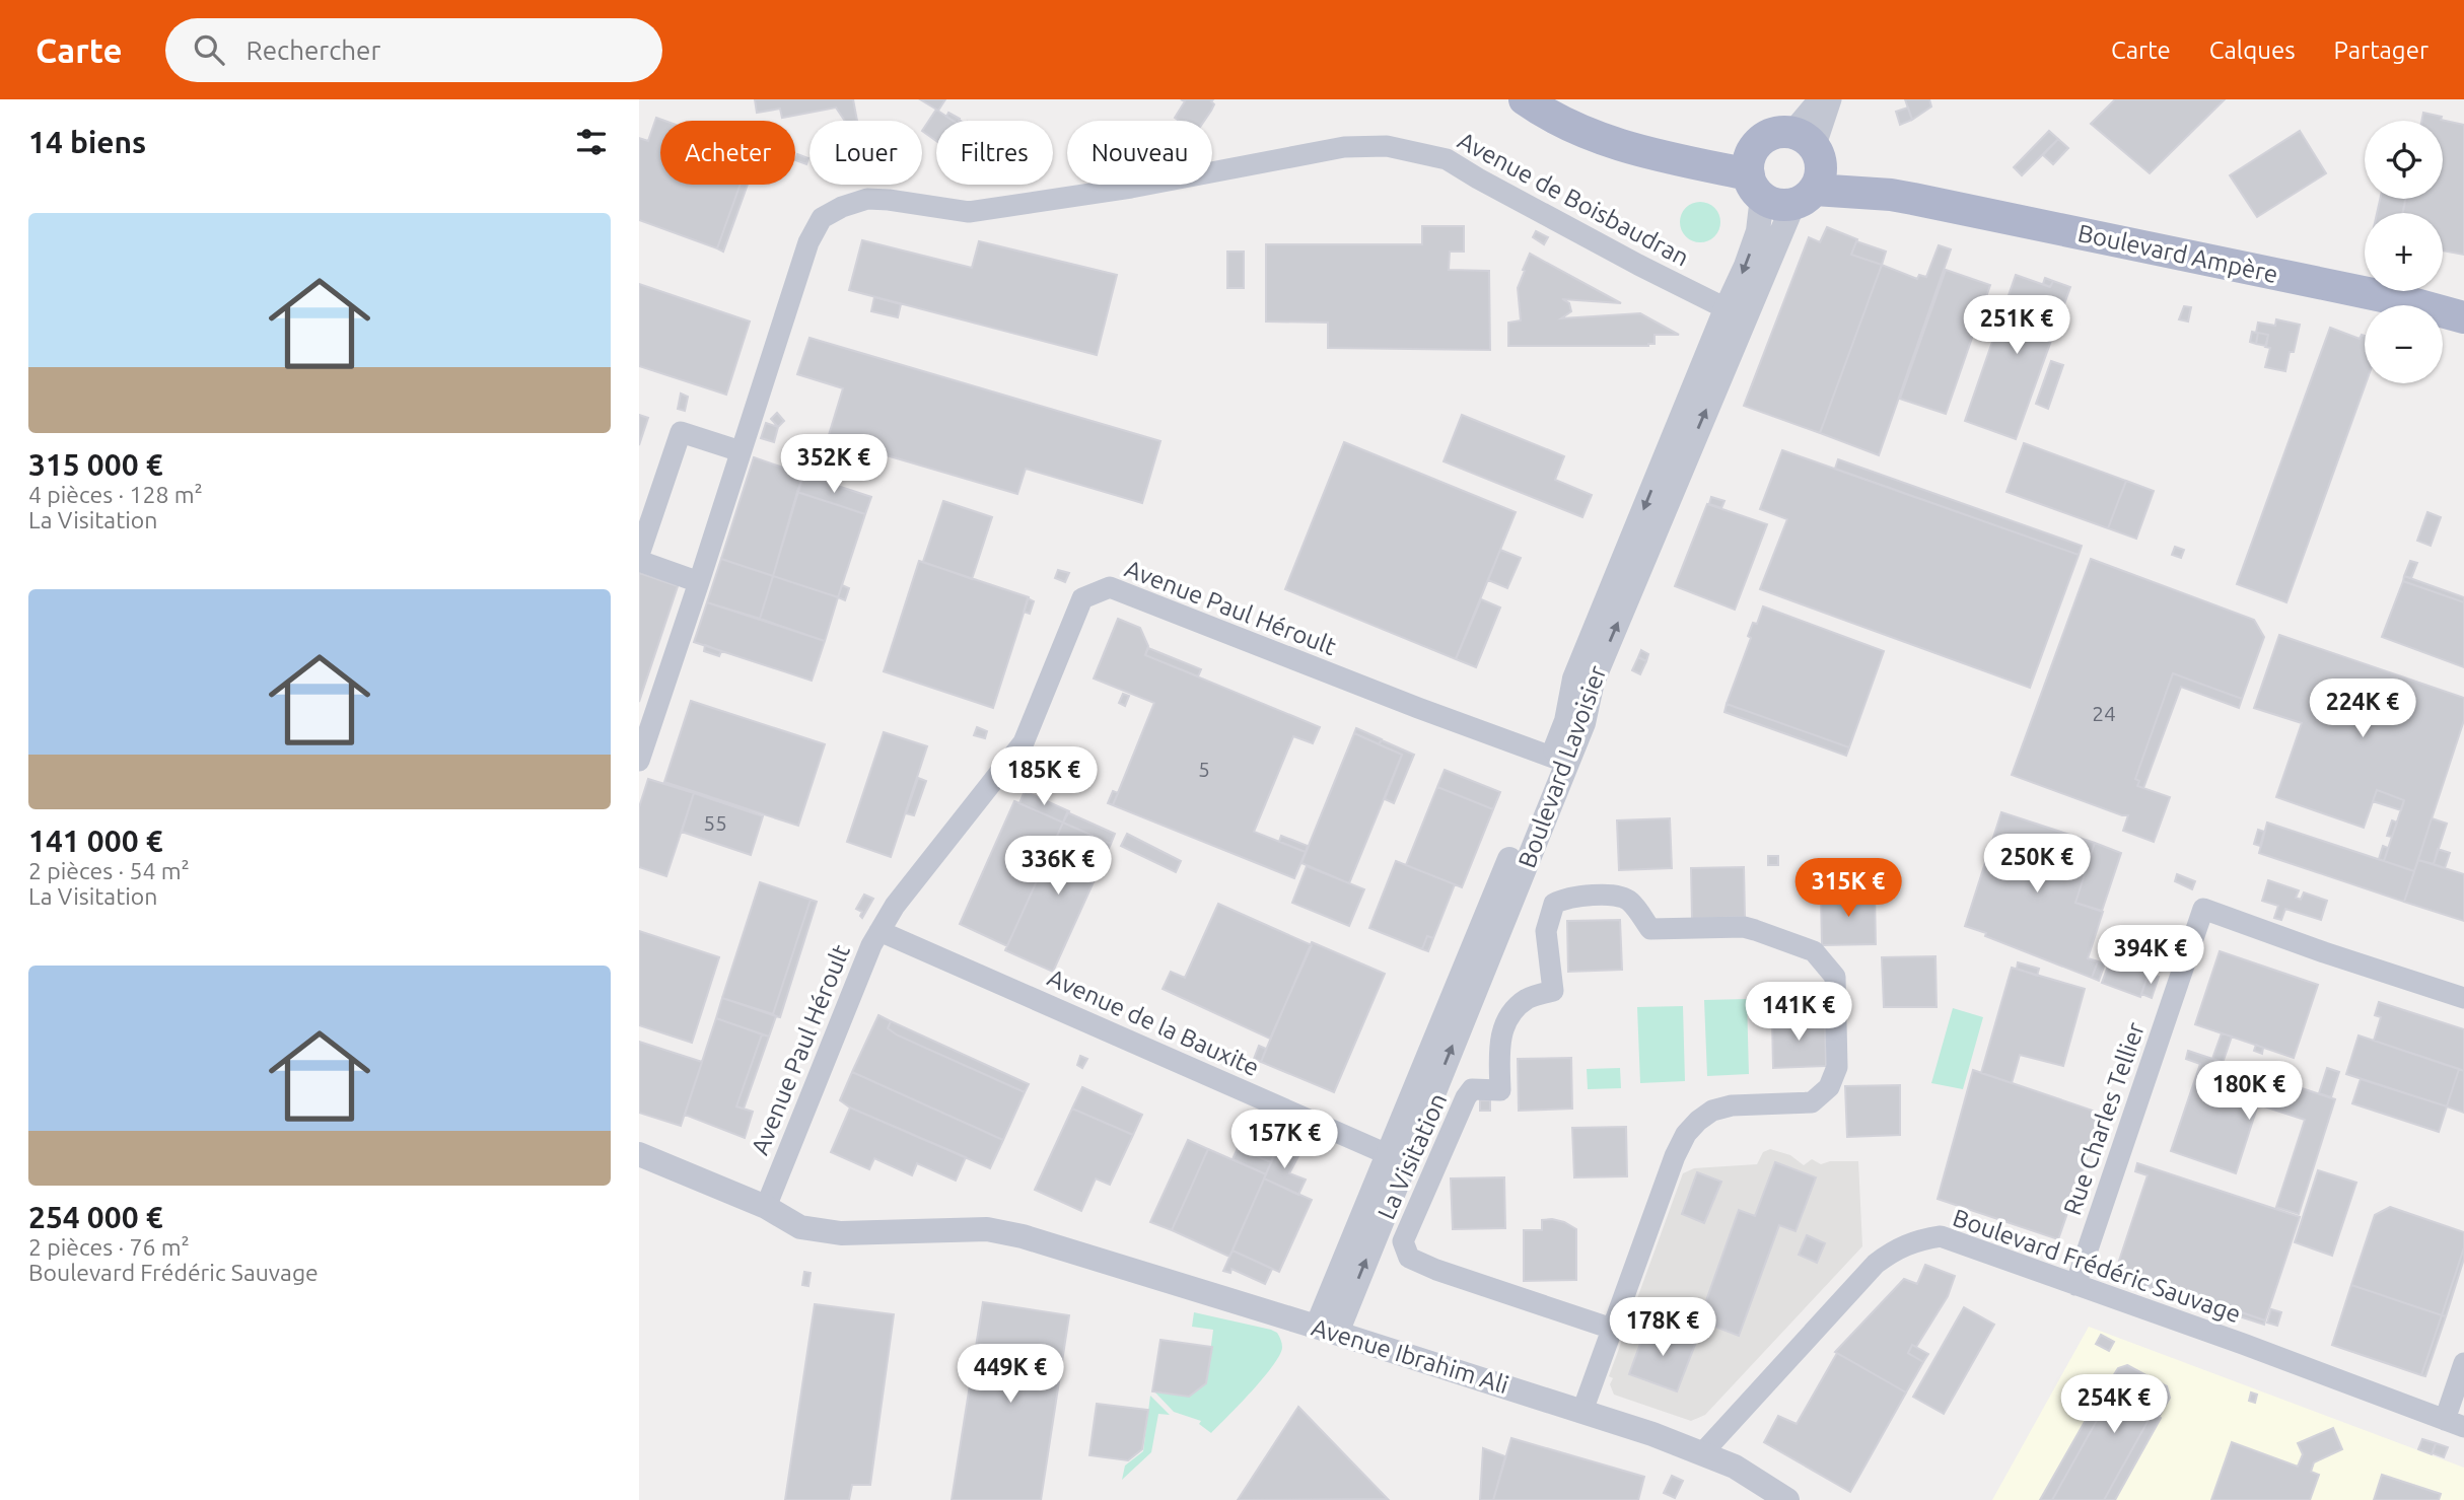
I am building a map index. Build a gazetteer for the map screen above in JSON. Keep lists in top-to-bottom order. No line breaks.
{"streets":{"main road":["Boulevard Ampère"],"street":["Avenue de Boisbaudran","Avenue Paul Héroult","Boulevard Lavoisier","Avenue de la Bauxite","Rue Charles Tellier","La Visitation","Boulevard Frédéric Sauvage","Avenue Ibrahim Ali"]},"crossings":[["Avenue de Boisbaudran","Boulevard Lavoisier"],["Boulevard Ampère","Boulevard Lavoisier"],["Avenue Paul Héroult","Boulevard Lavoisier"],["Avenue Paul Héroult","Avenue de la Bauxite"],["Avenue Paul Héroult","Avenue Ibrahim Ali"],["Boulevard Lavoisier","Avenue de la Bauxite"],["Boulevard Lavoisier","Avenue Ibrahim Ali"],["Rue Charles Tellier","Boulevard Frédéric Sauvage"],["La Visitation","Avenue Ibrahim Ali"],["Boulevard Frédéric Sauvage","Avenue Ibrahim Ali"]],"house_numbers":["24","5","55"],"page":{"header":"Carte","search":"Rechercher","nav":["Carte","Calques","Partager"],"heading":"14 biens","map_buttons":["+","−"],"chip":["Acheter","Louer","Filtres","Nouveau"],"list":[{"name":"315 000 €","note":"4 pièces · 128 m² · La Visitation"},{"name":"141 000 €","note":"2 pièces · 54 m² · La Visitation"},{"name":"254 000 €","note":"2 pièces · 76 m² · Boulevard Frédéric Sauvage"}],"price":["251K €","352K €","224K €","185K €","250K €","336K €","315K €","394K €","141K €","180K €","157K €","178K €","449K €","254K €"]}}
